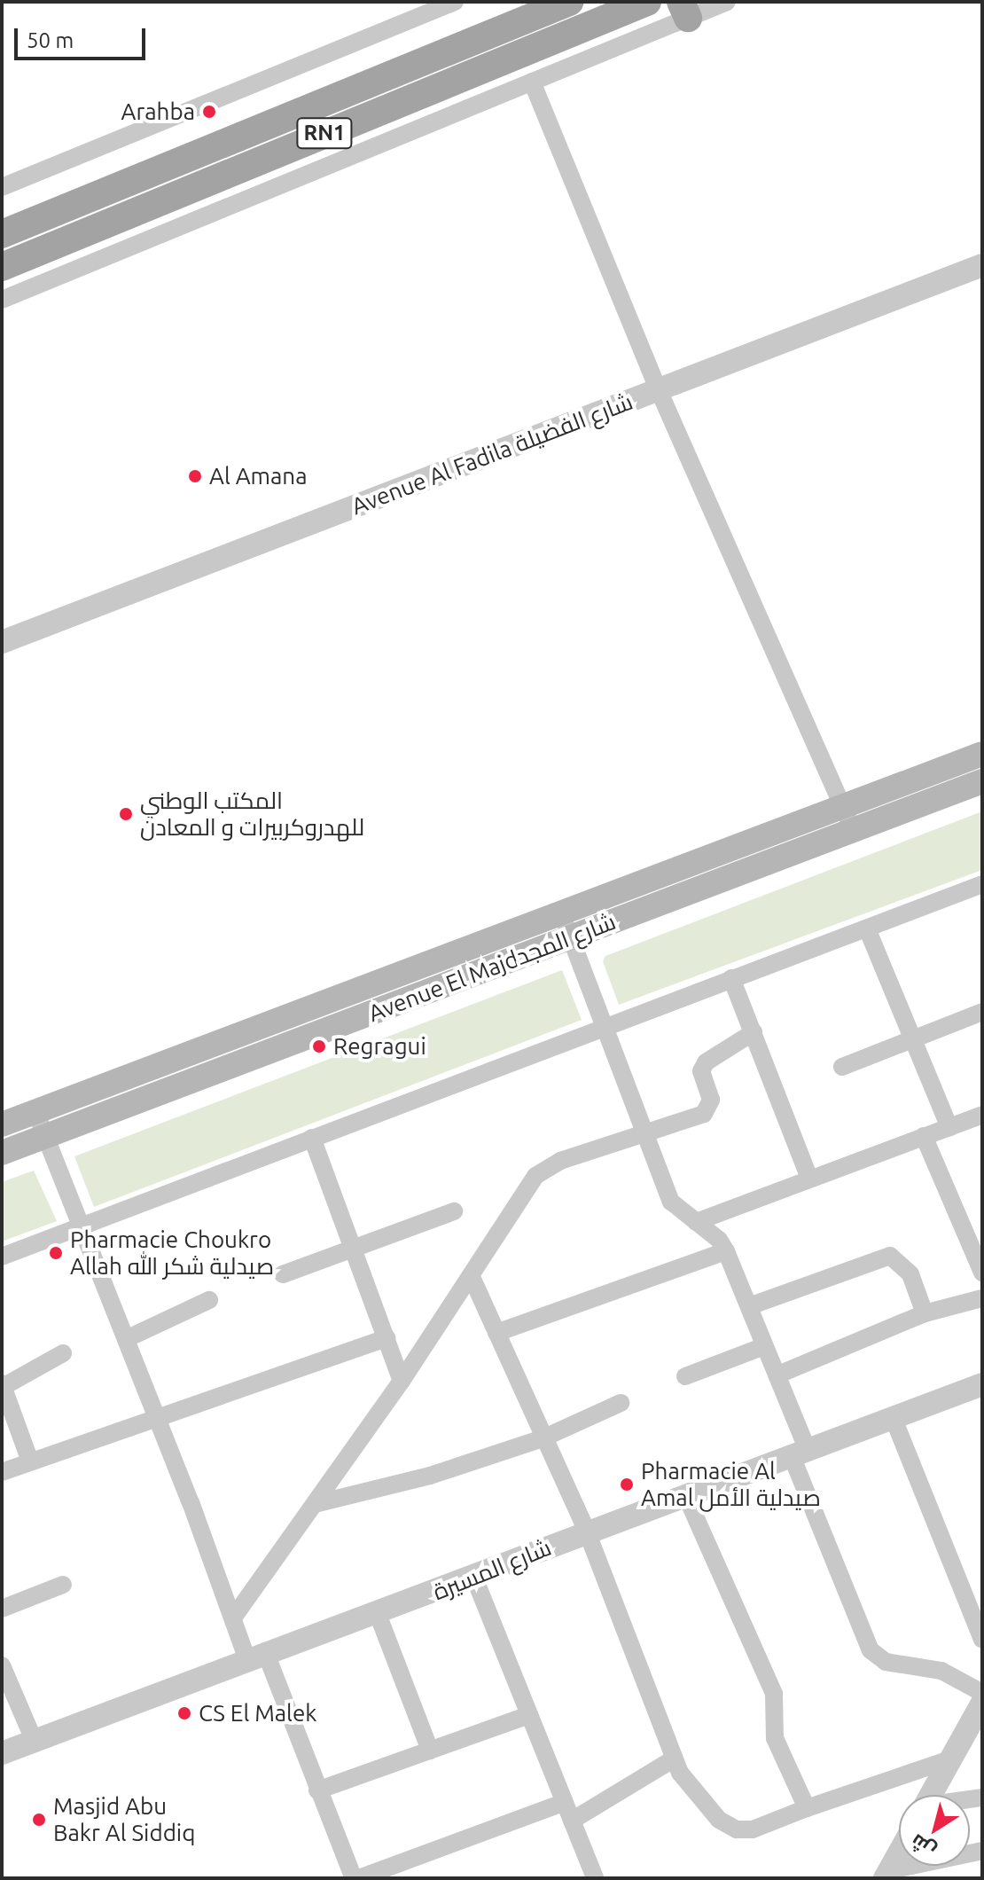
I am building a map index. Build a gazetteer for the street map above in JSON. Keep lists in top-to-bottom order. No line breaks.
{"streets":{"main road":["RN1","Avenue El Majdشارع المجد"],"street":["Avenue Al Fadila شارع الفضيلة","شارع المسيرة"]},"places":["Arahba","Al Amana","المكتب الوطني للهدروكربيرات و المعادن","Regragui","Pharmacie Choukro Allah صيدلية شكر الله","Pharmacie Al Amal صيدلية الأمل","CS El Malek","Masjid Abu Bakr Al Siddiq"],"scale_bar":"50 m","north":"bottom left"}
